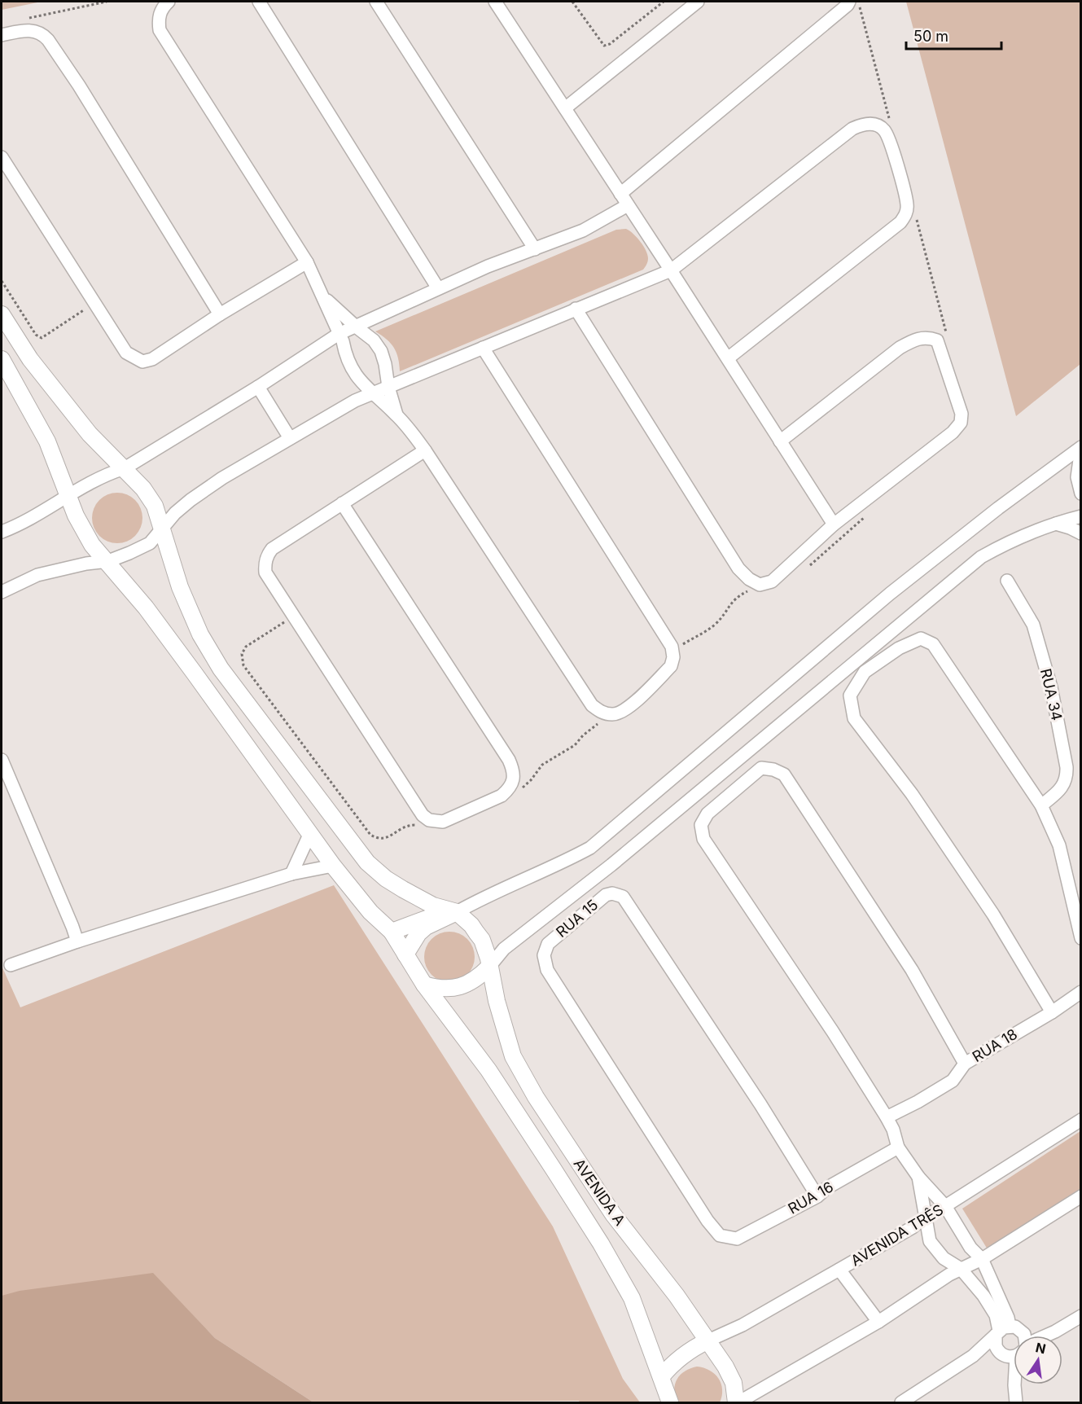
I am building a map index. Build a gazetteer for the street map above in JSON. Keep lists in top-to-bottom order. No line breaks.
{"streets":{"main road":["AVENIDA A"],"street":["RUA 34","RUA 15","RUA 18","RUA 16","AVENIDA TRÊS"]},"crossings":[["RUA 15","RUA 16"],["AVENIDA A","AVENIDA TRÊS"]],"scale_bar":"50 m","north":"top"}
